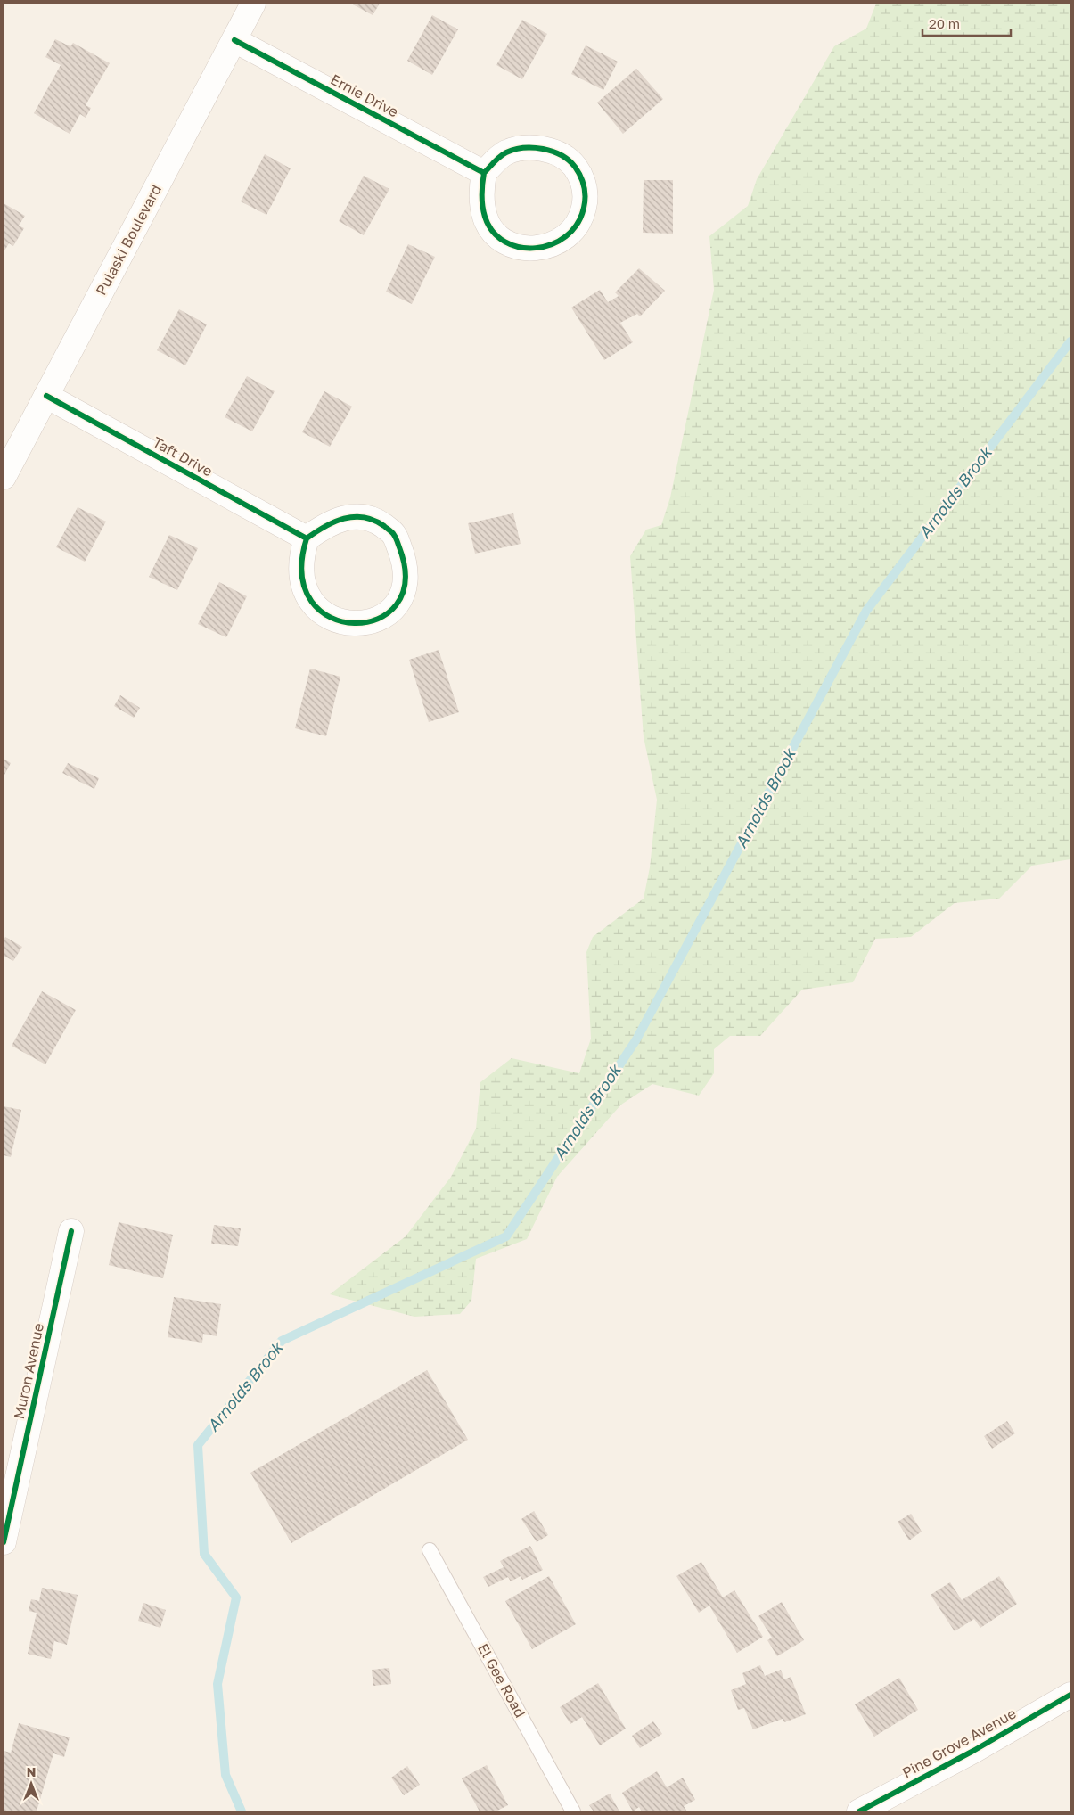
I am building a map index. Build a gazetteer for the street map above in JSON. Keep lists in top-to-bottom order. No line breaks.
{"streets":{"street":["Ernie Drive","Pulaski Boulevard","Taft Drive","Muron Avenue","Pine Grove Avenue"],"lane":["El Gee Road"]},"crossings":[["Ernie Drive","Pulaski Boulevard"],["Pulaski Boulevard","Taft Drive"]],"water":["Arnolds Brook"],"scale_bar":"20 m","north":"top"}
